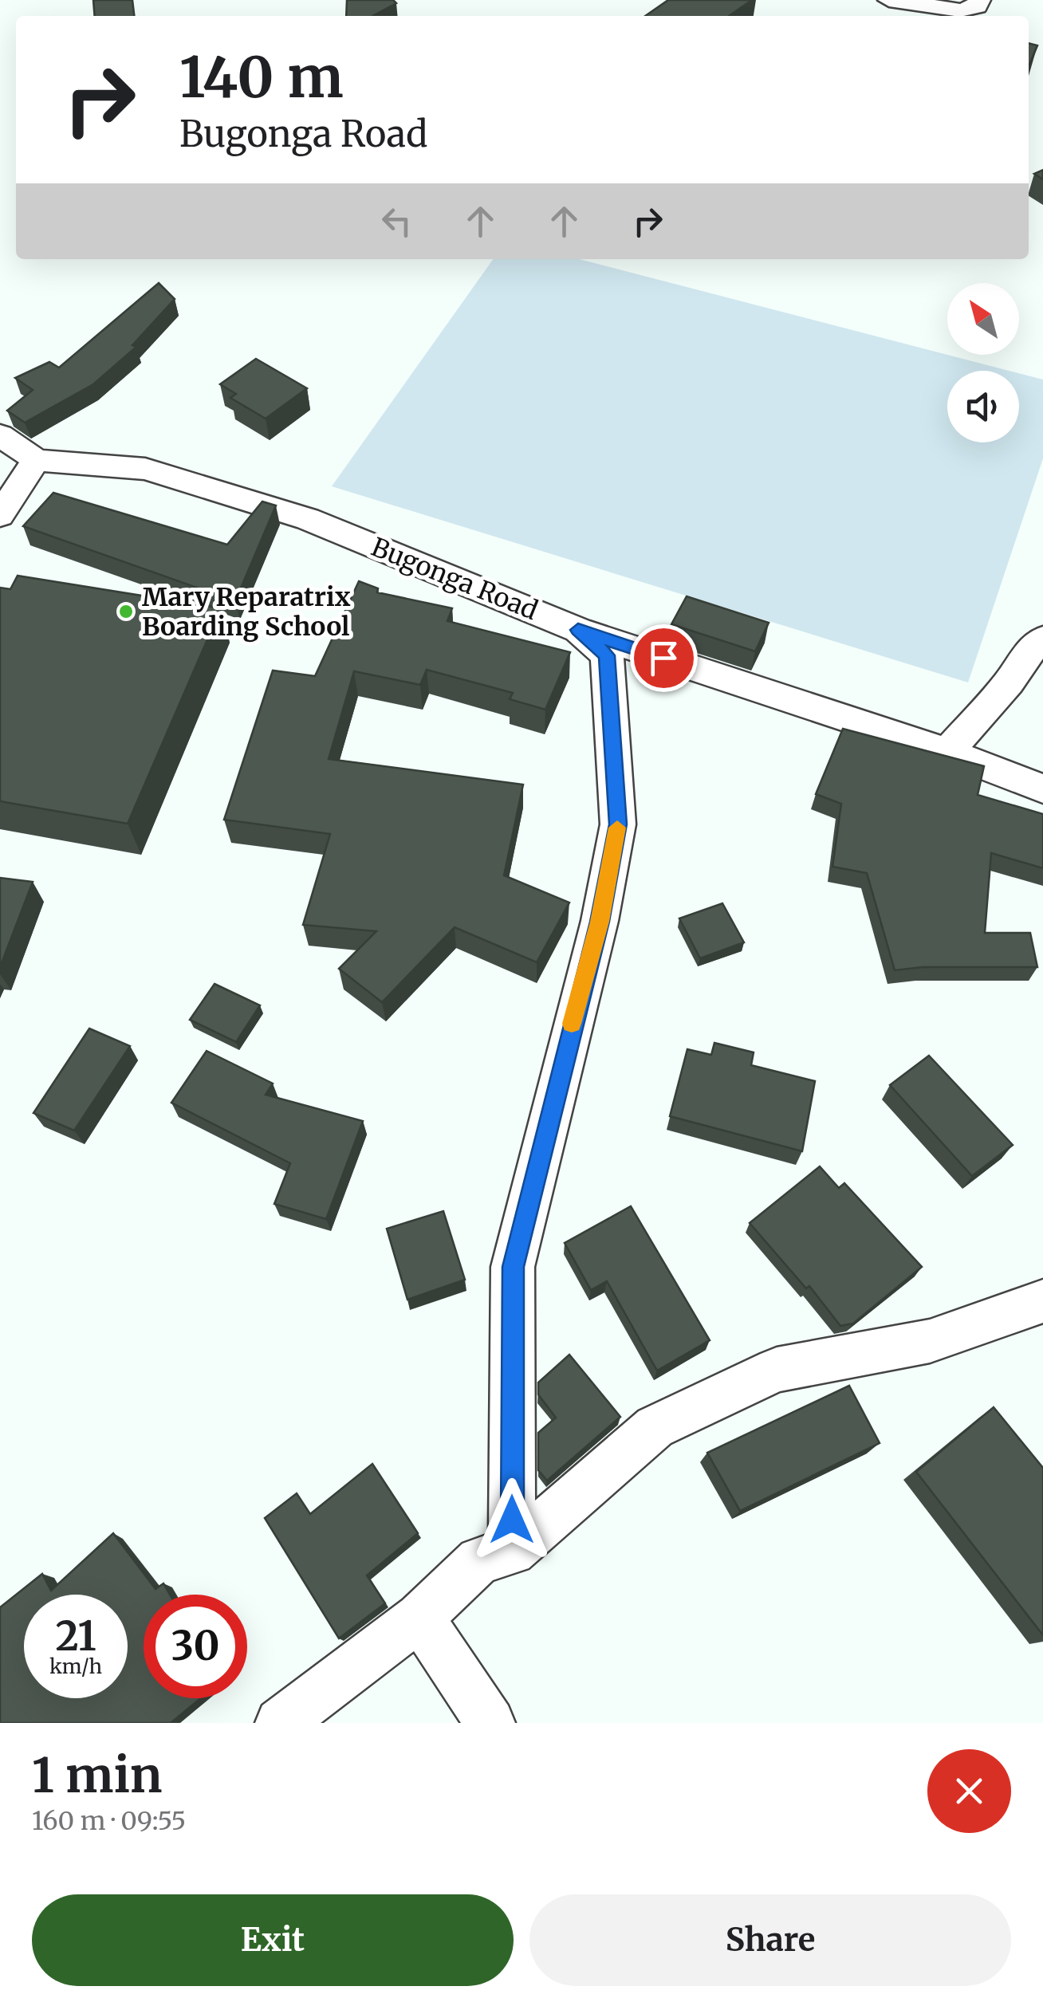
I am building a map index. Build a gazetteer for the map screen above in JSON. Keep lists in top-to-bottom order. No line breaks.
{"streets":{"street":["Bugonga Road"]},"places":["Mary Reparatrix Boarding School"],"north":"top left","page":{"turn":["140 m","Bugonga Road"],"speed":"21 km/h","limit":"30","heading":["1 min","160 m · 09:55"],"buttons":["Exit","Share"]}}
